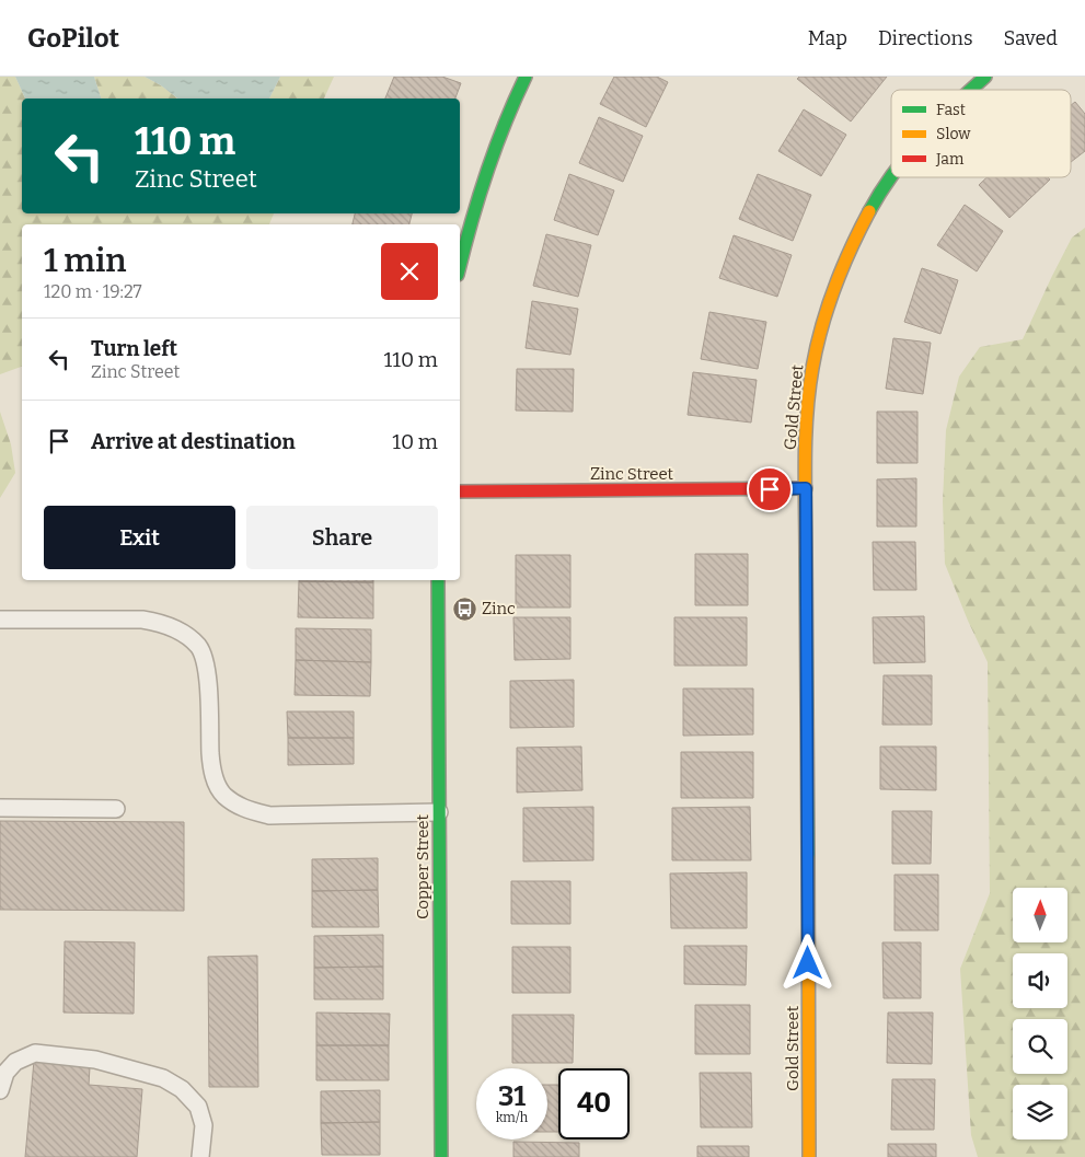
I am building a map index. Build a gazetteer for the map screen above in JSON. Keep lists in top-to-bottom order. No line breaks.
{"streets":{"street":["Gold Street","Zinc Street","Copper Street"]},"crossings":[["Gold Street","Zinc Street"]],"places":{"bus stop":["Zinc"]},"legend":["Fast","Slow","Jam"],"north":"top","page":{"header":"GoPilot","nav":["Map","Directions","Saved"],"turn":["110 m","Zinc Street"],"heading":["1 min","120 m · 19:27"],"list":[{"name":"Turn left","note":"Zinc Street","value":"110 m"},{"name":"Arrive at destination","value":"10 m"}],"buttons":["Exit","Share"],"speed":"31 km/h","limit":"40"}}
